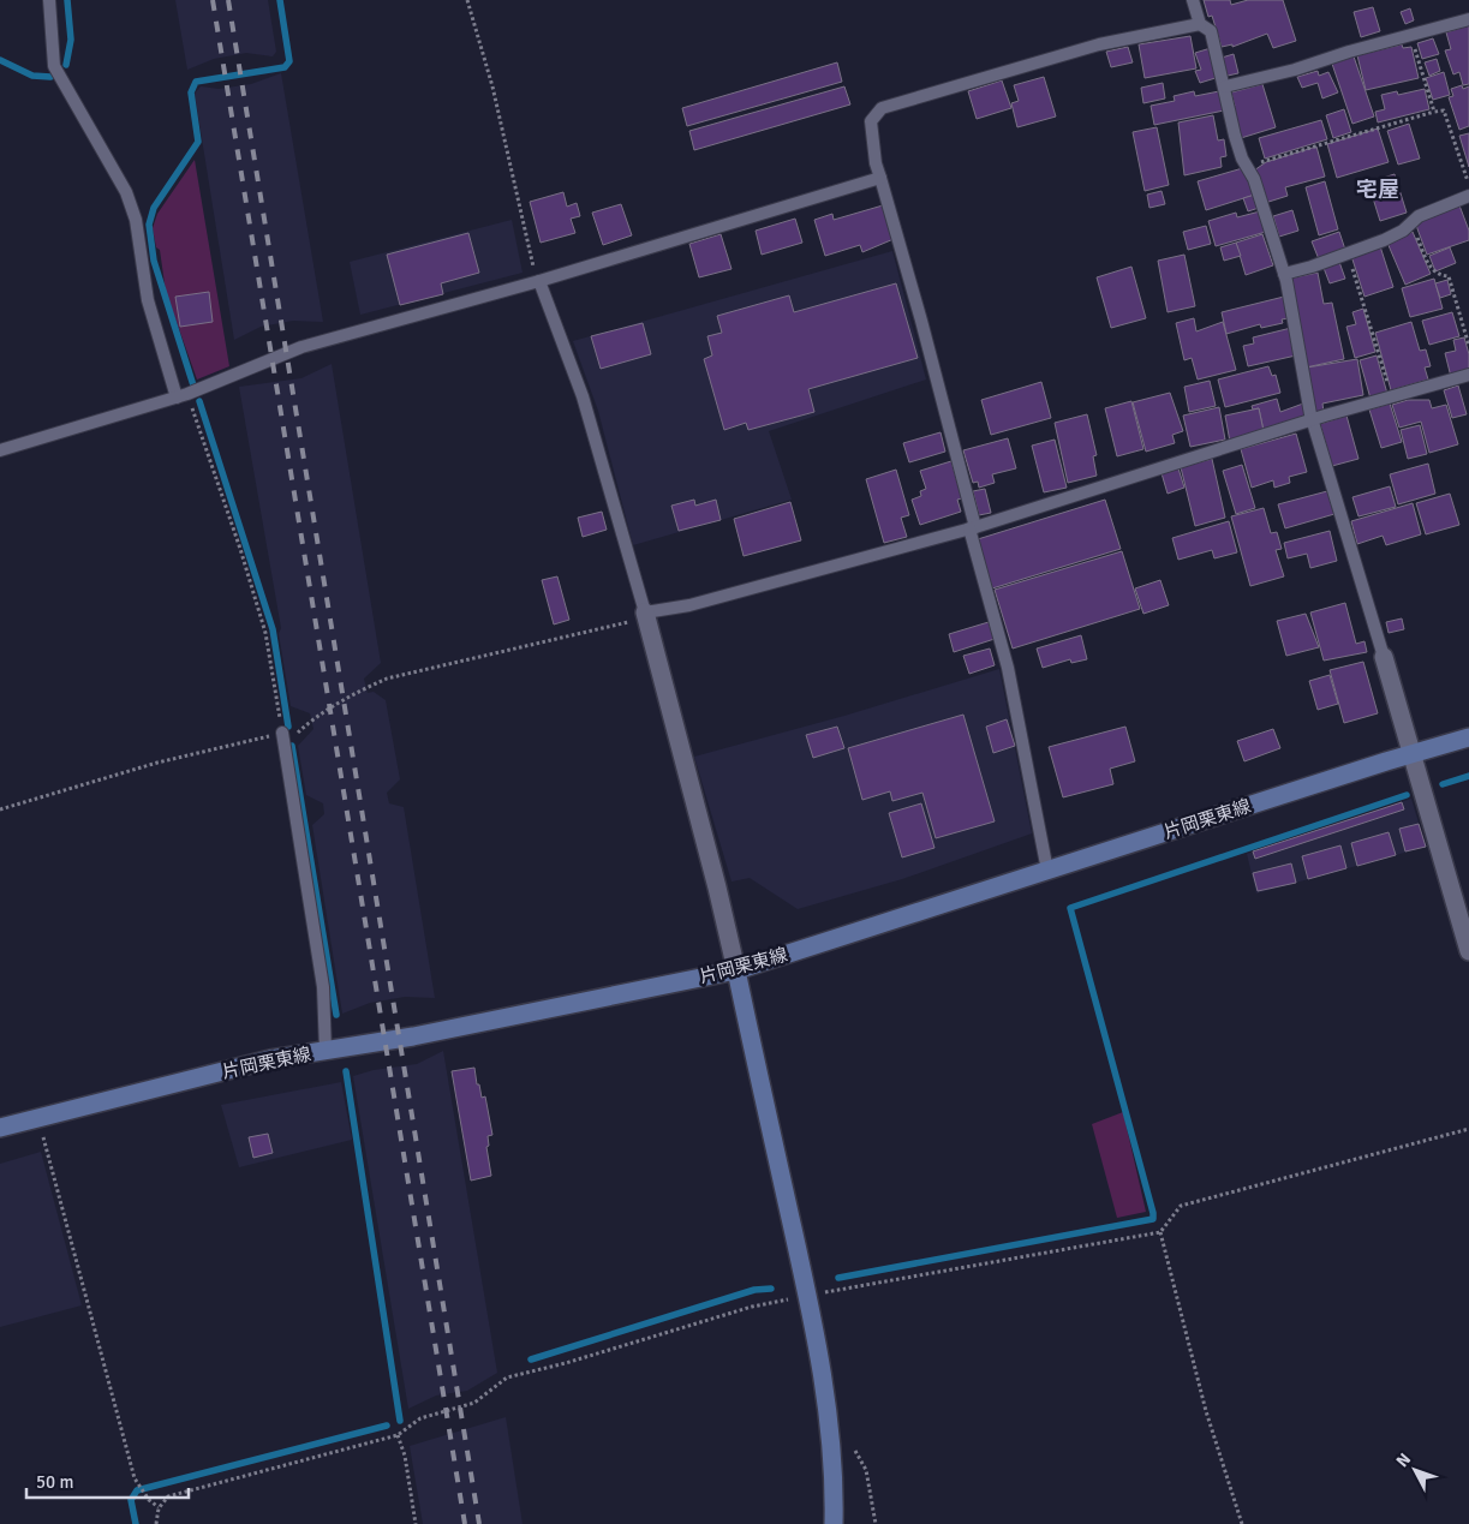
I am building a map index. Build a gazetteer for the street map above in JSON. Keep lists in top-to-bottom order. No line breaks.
{"streets":{"main road":["片岡栗東線"]},"districts":["宅屋"],"scale_bar":"50 m","north":"top left"}
